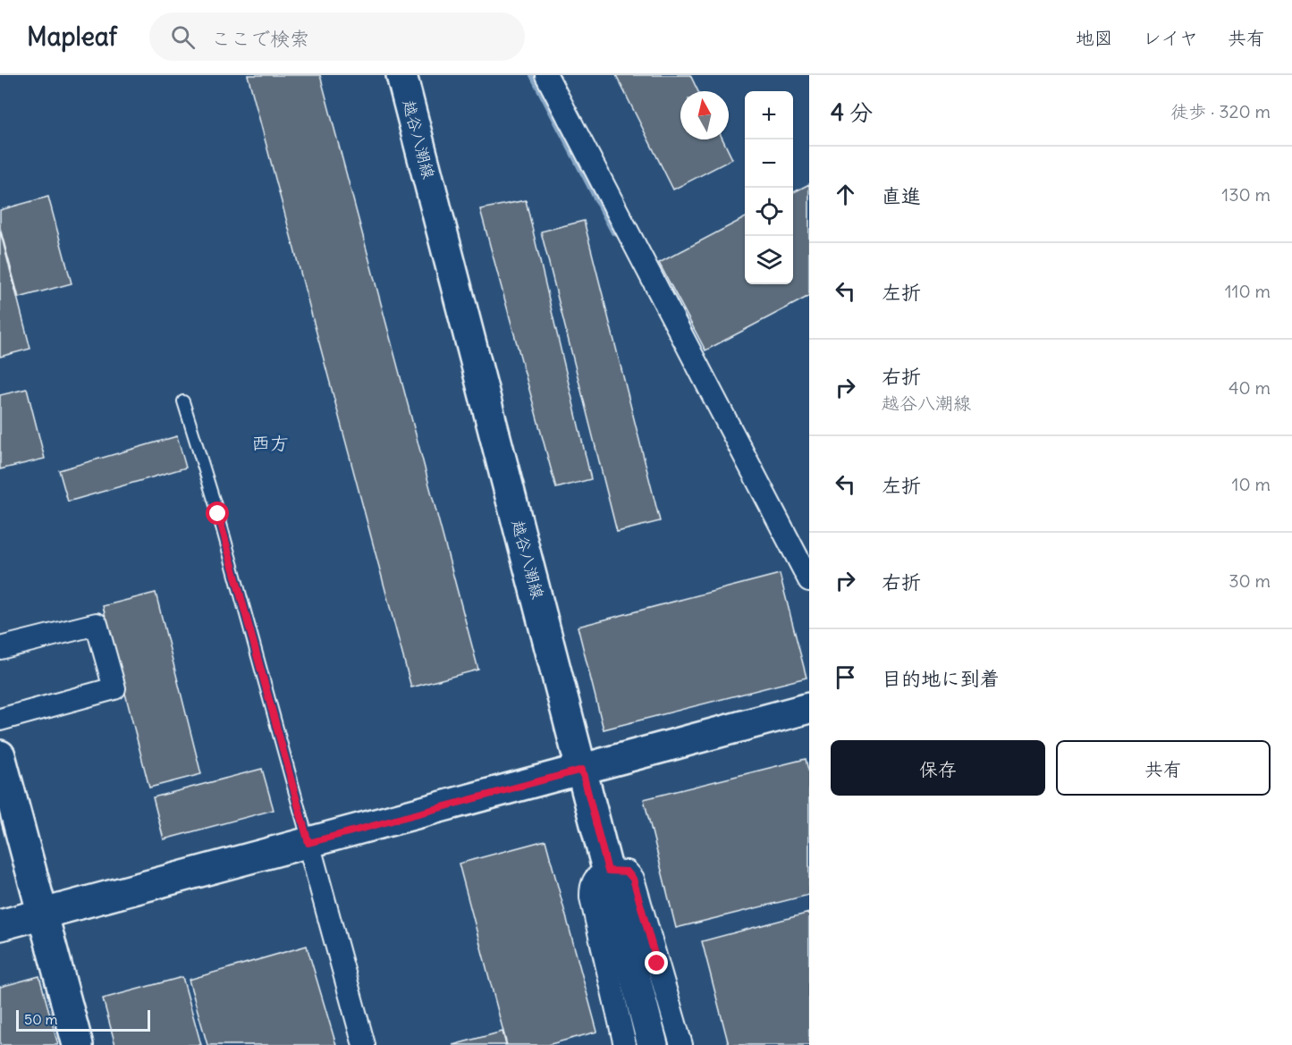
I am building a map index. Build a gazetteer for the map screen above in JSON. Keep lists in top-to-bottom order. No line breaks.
{"streets":{"street":["越谷八潮線"]},"districts":["西方"],"scale_bar":"50 m","north":"top","page":{"header":"Mapleaf","search":"ここで検索","nav":["地図","レイヤ","共有"],"heading":["4 分","徒歩 · 320 m"],"map_buttons":["+","−"],"list":[["直進","130 m"],["左折","110 m"],["右折","越谷八潮線","40 m"],["左折","10 m"],["右折","30 m"],"目的地に到着"],"buttons":["保存","共有"],"scale":"50 m"}}
